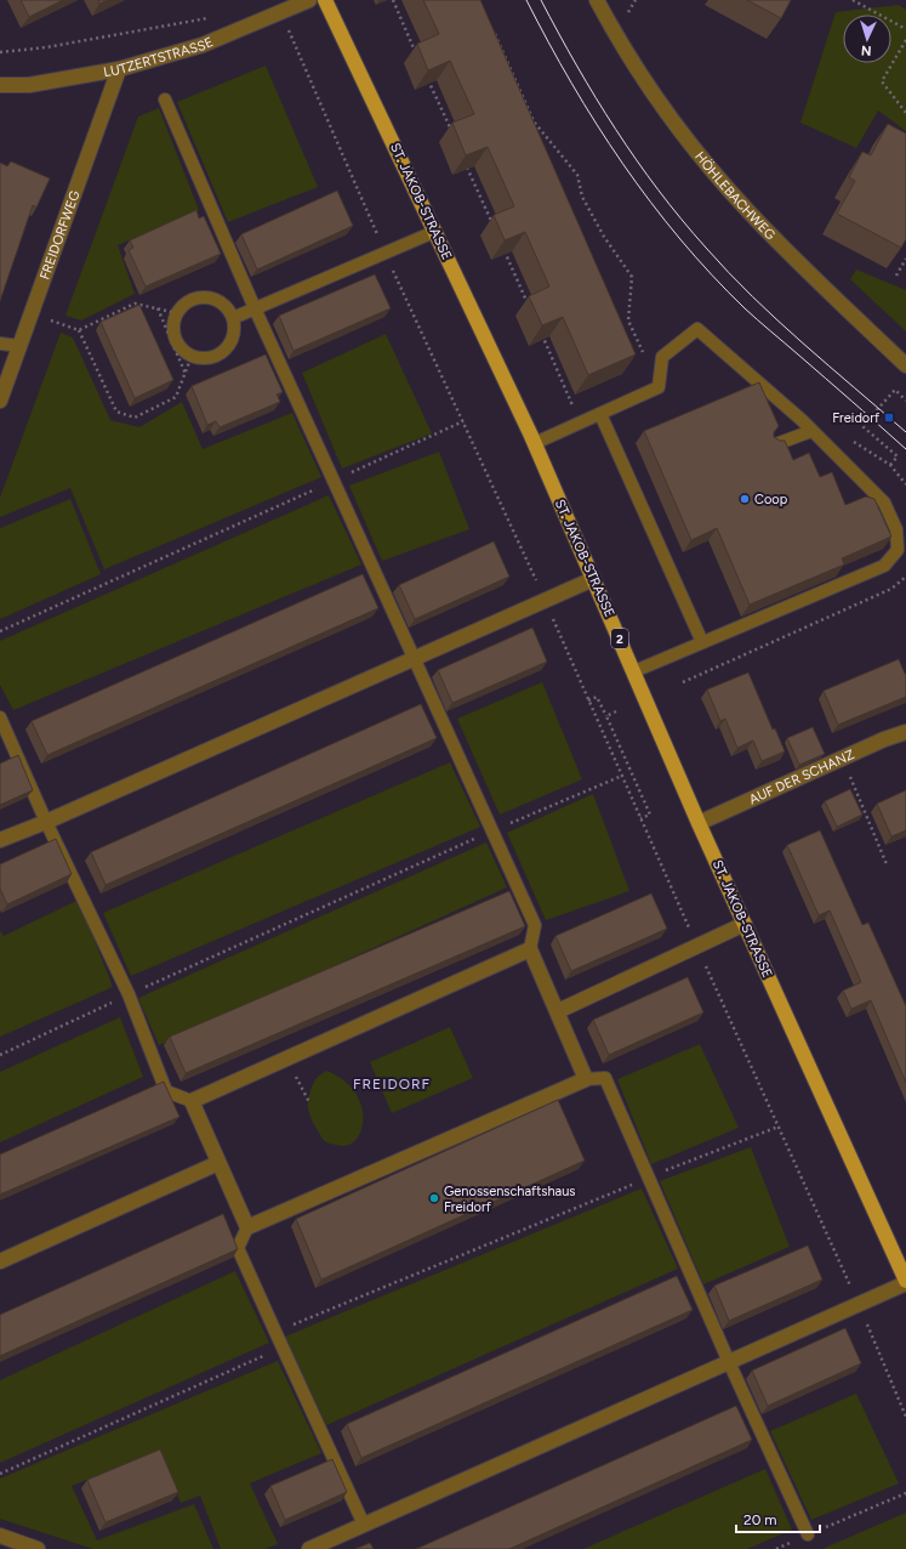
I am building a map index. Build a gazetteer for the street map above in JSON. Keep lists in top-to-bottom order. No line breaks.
{"streets":{"main road":["ST. JAKOB-STRASSE","2"],"street":["LUTZERTSTRASSE","HÖHLEBACHWEG","FREIDORFWEG","AUF DER SCHANZ"]},"crossings":[["LUTZERTSTRASSE","FREIDORFWEG"],["ST. JAKOB-STRASSE","AUF DER SCHANZ"]],"districts":["FREIDORF"],"places":{"transit":["Freidorf"],"other":["Coop","Genossenschaftshaus Freidorf"]},"scale_bar":"20 m","north":"bottom"}
